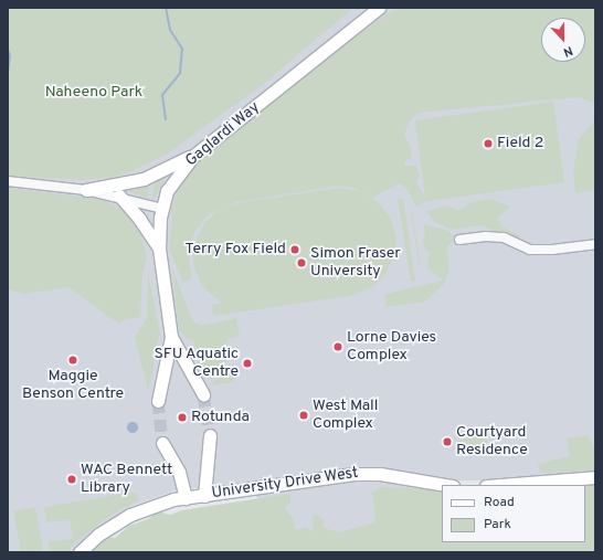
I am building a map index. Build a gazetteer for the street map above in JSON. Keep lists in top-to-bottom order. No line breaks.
{"streets":{"street":["Gaglardi Way","University Drive West"]},"parks":["Naheeno Park"],"places":["Field 2","Terry Fox Field","Simon Fraser University","Lorne Davies Complex","Maggie Benson Centre","SFU Aquatic Centre","West Mall Complex","Rotunda","Courtyard Residence","WAC Bennett Library"],"legend":["Road","Park"],"north":"bottom"}
